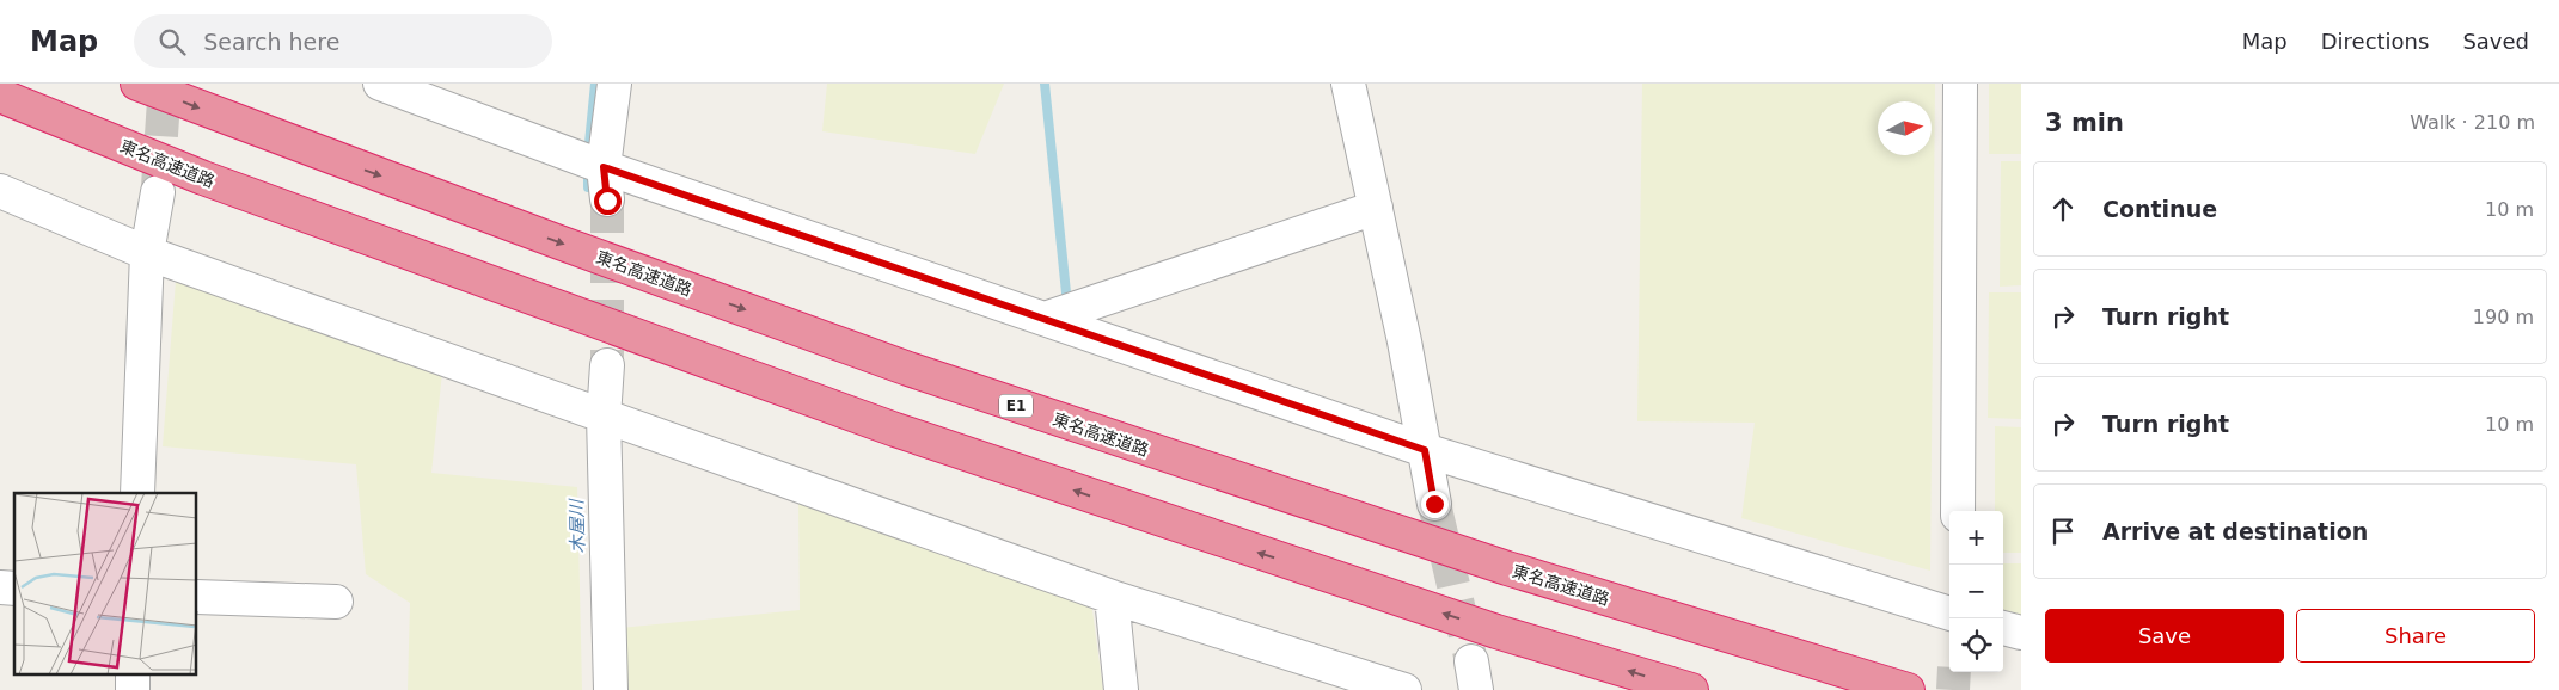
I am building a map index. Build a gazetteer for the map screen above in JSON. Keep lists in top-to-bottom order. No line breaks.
{"streets":{"highway":["東名高速道路","E1"]},"water":["木屋川"],"north":"right","page":{"header":"Map","search":"Search here","nav":["Map","Directions","Saved"],"heading":["3 min","Walk · 210 m"],"list":[["Continue","10 m"],["Turn right","190 m"],["Turn right","10 m"],"Arrive at destination"],"map_buttons":["+","−"],"buttons":["Save","Share"]}}
